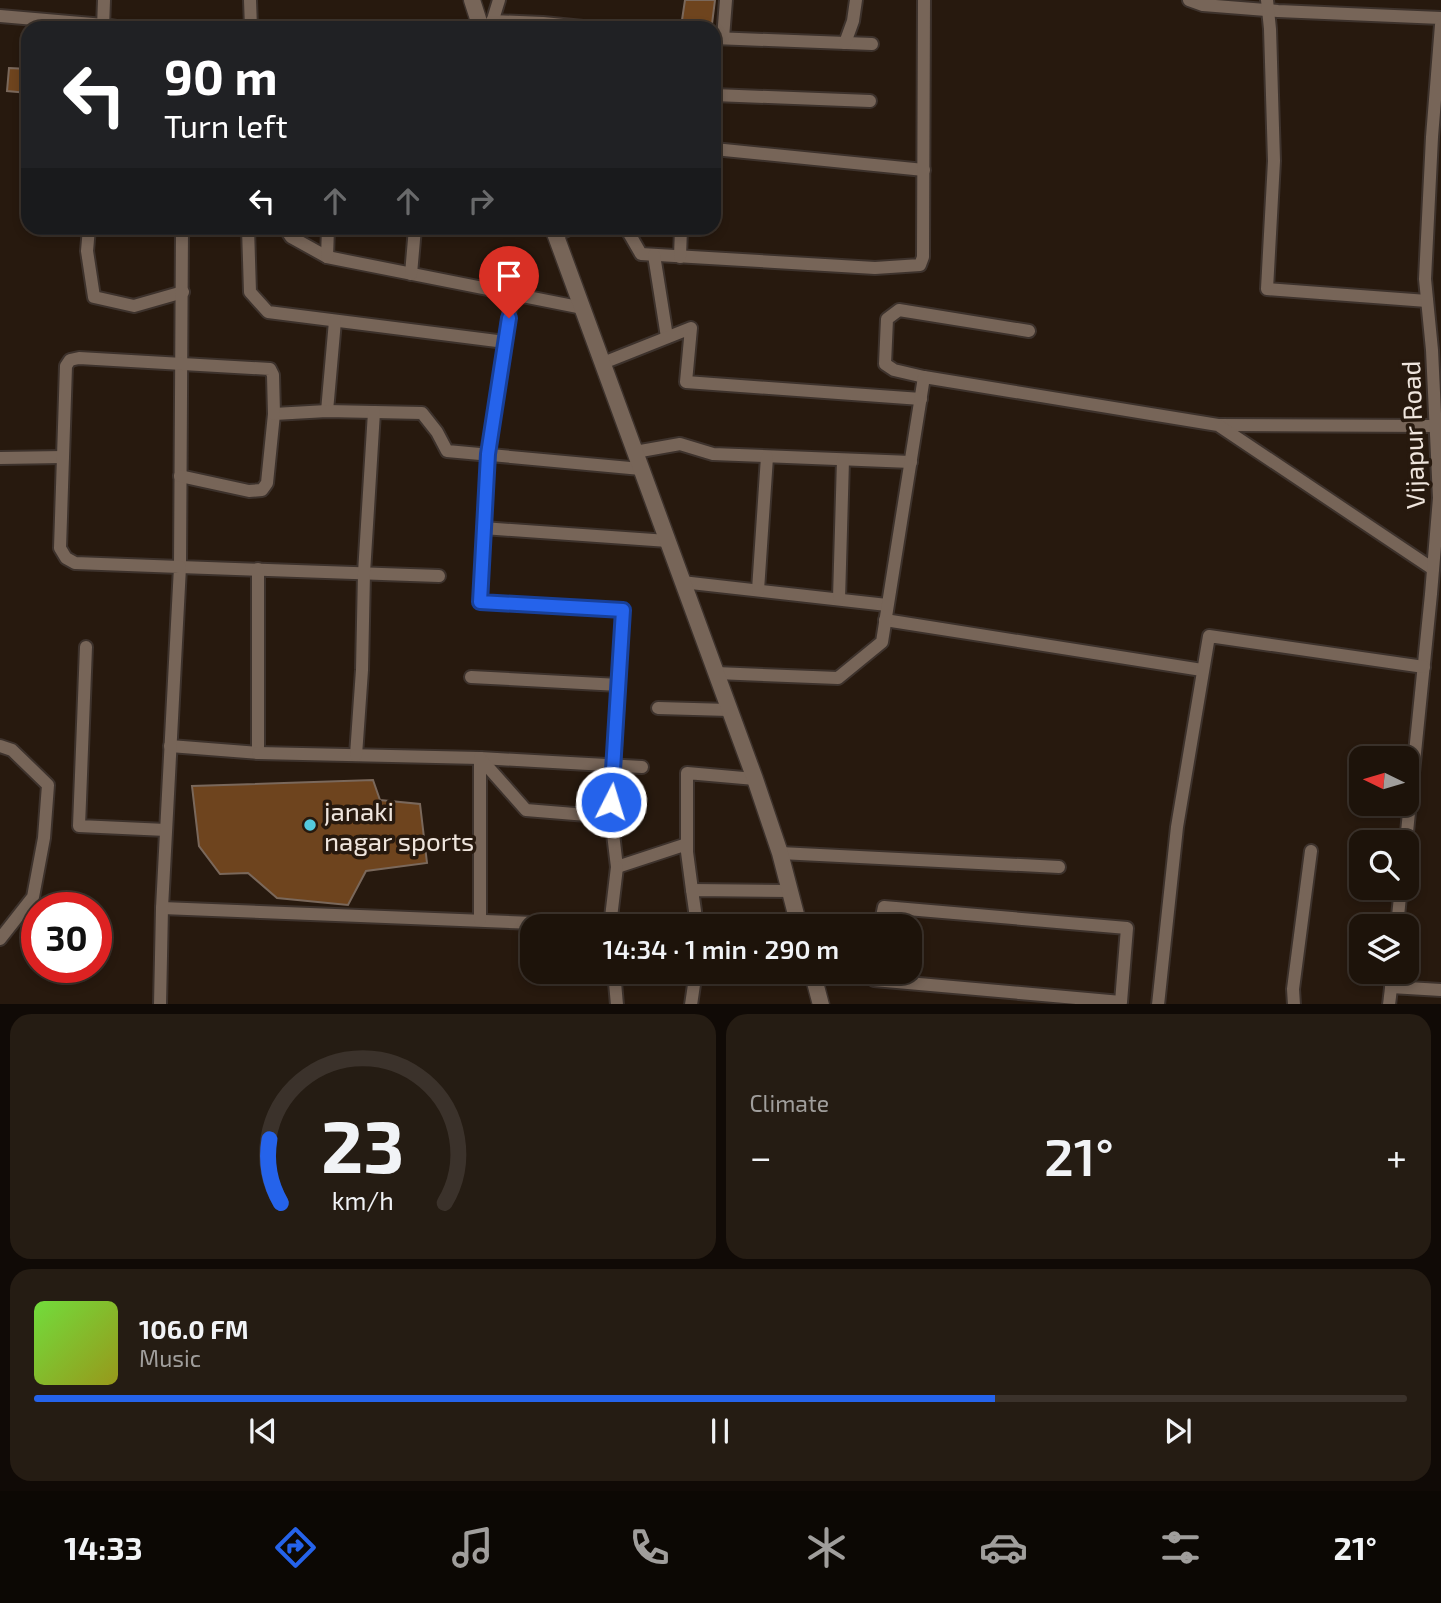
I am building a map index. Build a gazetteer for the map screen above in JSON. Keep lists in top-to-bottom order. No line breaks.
{"streets":{"street":["Vijapur Road"]},"places":["janaki nagar sports"],"north":"left","page":{"turn":["90 m","Turn left"],"limit":"30","trip":"14:34 · 1 min · 290 m","tile":"Climate","heat":["−","21°","+"],"song":["106.0 FM","Music"],"tabs":["14:33","21°"],"gauge":["23","km/h"]}}
